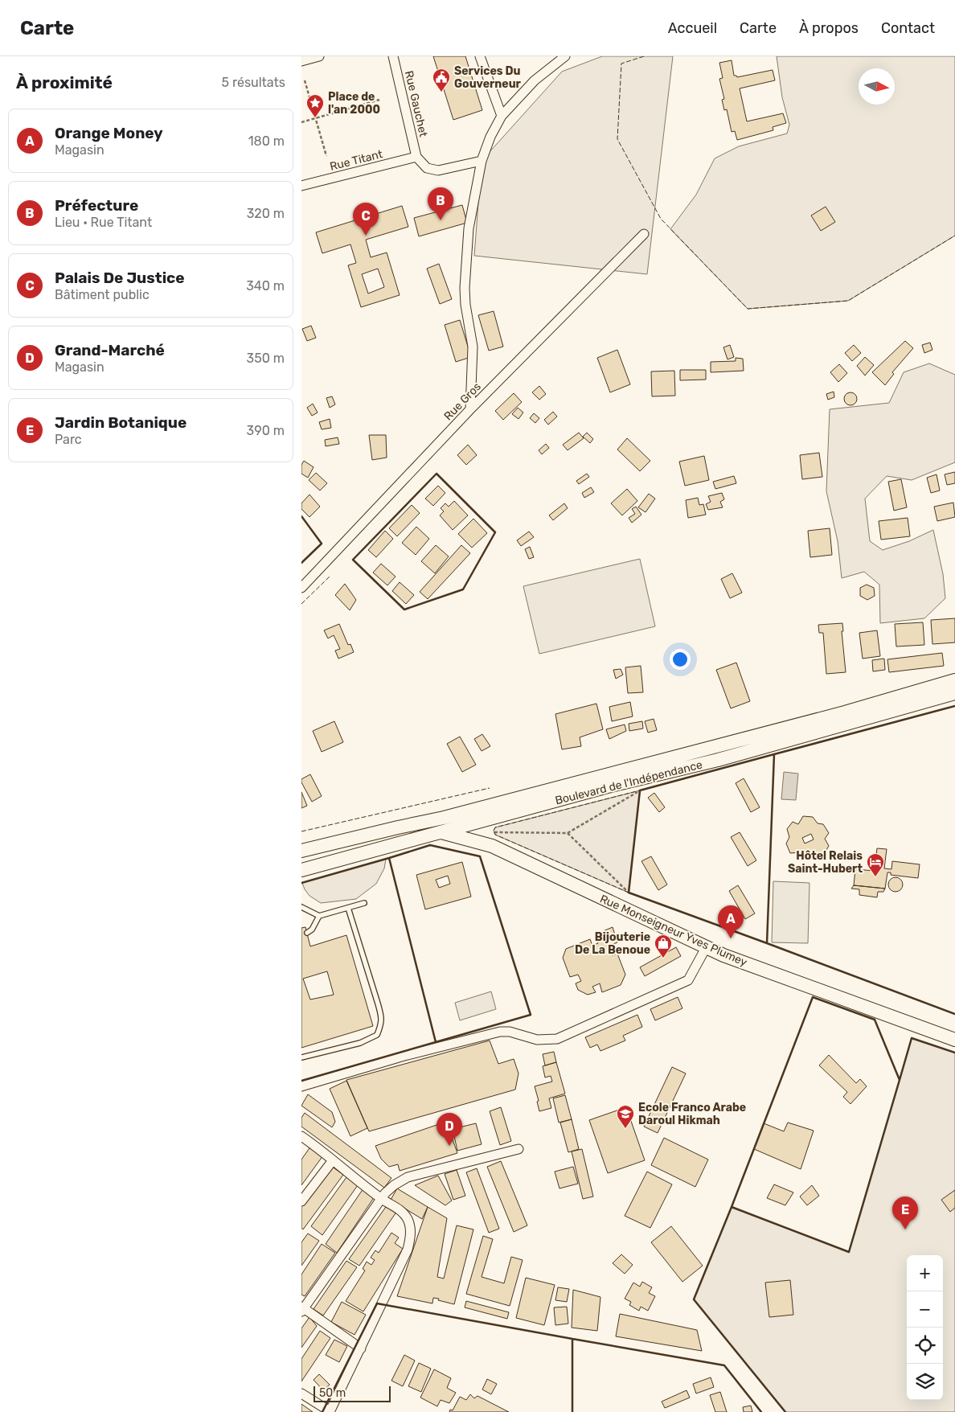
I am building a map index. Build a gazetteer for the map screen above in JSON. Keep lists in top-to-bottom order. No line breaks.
{"streets":{"main road":["Boulevard de l'Indépendance","Rue Monseigneur Yves Plumey"],"street":["Rue Gauchet","Rue Titant","Rue Gros"]},"crossings":[["Rue Gauchet","Rue Titant"],["Boulevard de l'Indépendance","Rue Monseigneur Yves Plumey"]],"places":{"public building":["Services Du Gouverneur"],"place":["Place de l'an 2000"],"hotel":["Hôtel Relais Saint-Hubert"],"shop":["Bijouterie De La Benoue"],"school or university":["Ecole Franco Arabe Daroul Hikmah"]},"scale_bar":"50 m","north":"right","page":{"header":"Carte","nav":["Accueil","Carte","À propos","Contact"],"heading":["À proximité","5 résultats"],"list":[{"mark":"A","name":"Orange Money","note":"Magasin","value":"180 m"},{"mark":"B","name":"Préfecture","note":"Lieu · Rue Titant","value":"320 m"},{"mark":"C","name":"Palais De Justice","note":"Bâtiment public","value":"340 m"},{"mark":"D","name":"Grand-Marché","note":"Magasin","value":"350 m"},{"mark":"E","name":"Jardin Botanique","note":"Parc","value":"390 m"}],"pins":["B","C","A","D","E"],"map_buttons":["+","−"],"scale":"50 m"}}
